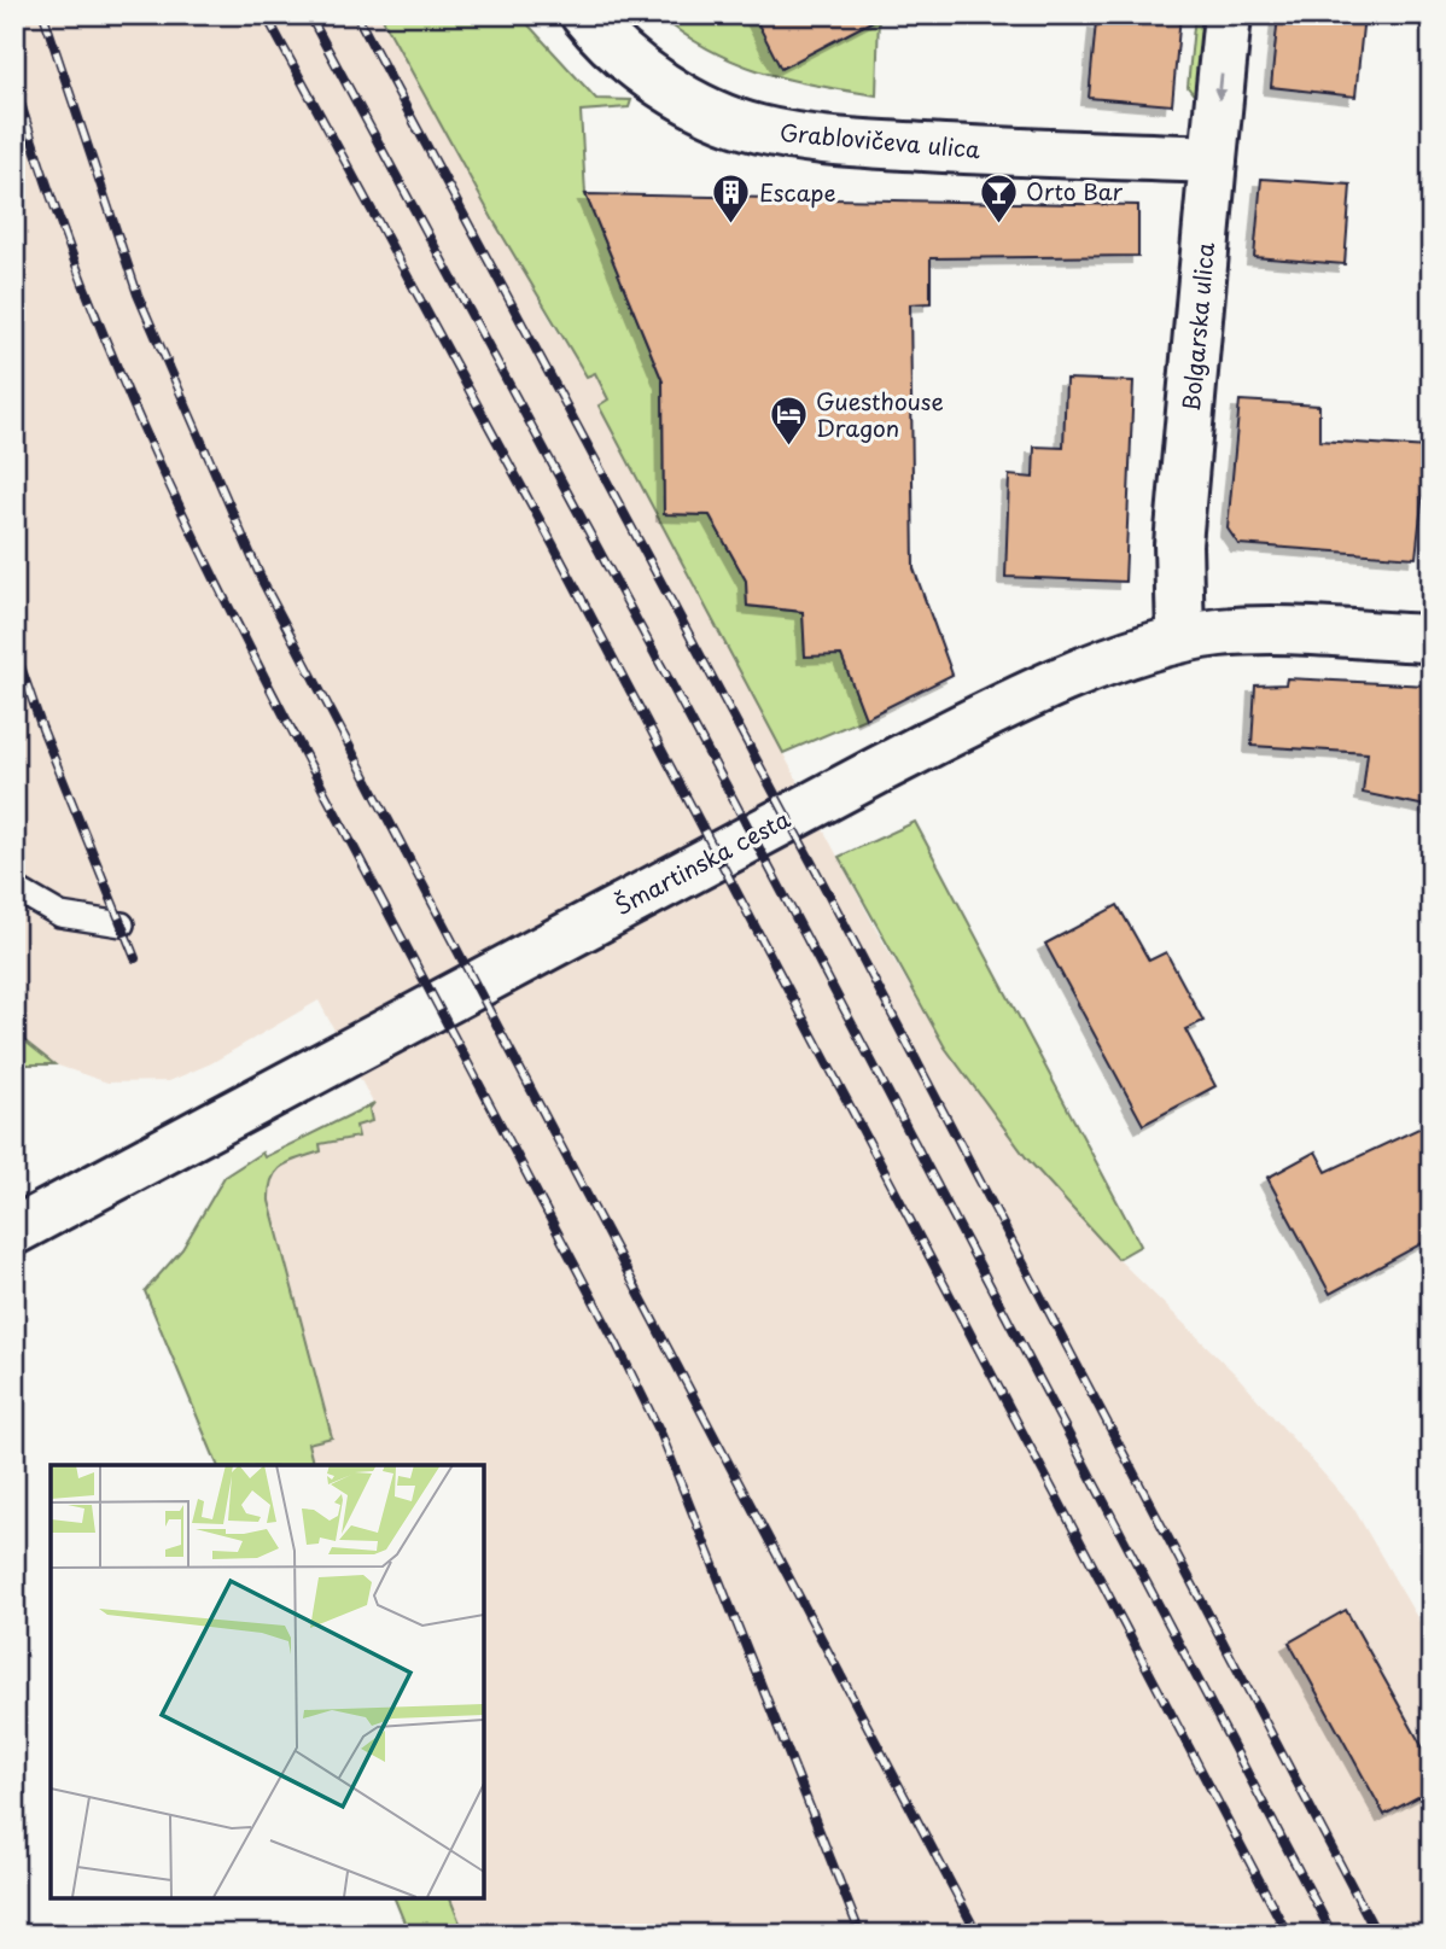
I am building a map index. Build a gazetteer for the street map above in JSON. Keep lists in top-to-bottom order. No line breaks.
{"streets":{"main road":["Grablovičeva ulica","Bolgarska ulica","Šmartinska cesta"]},"crossings":[["Grablovičeva ulica","Bolgarska ulica"],["Bolgarska ulica","Šmartinska cesta"]],"places":{"bar":["Orto Bar"],"building":["Escape"],"hotel":["Guesthouse Dragon"]}}
